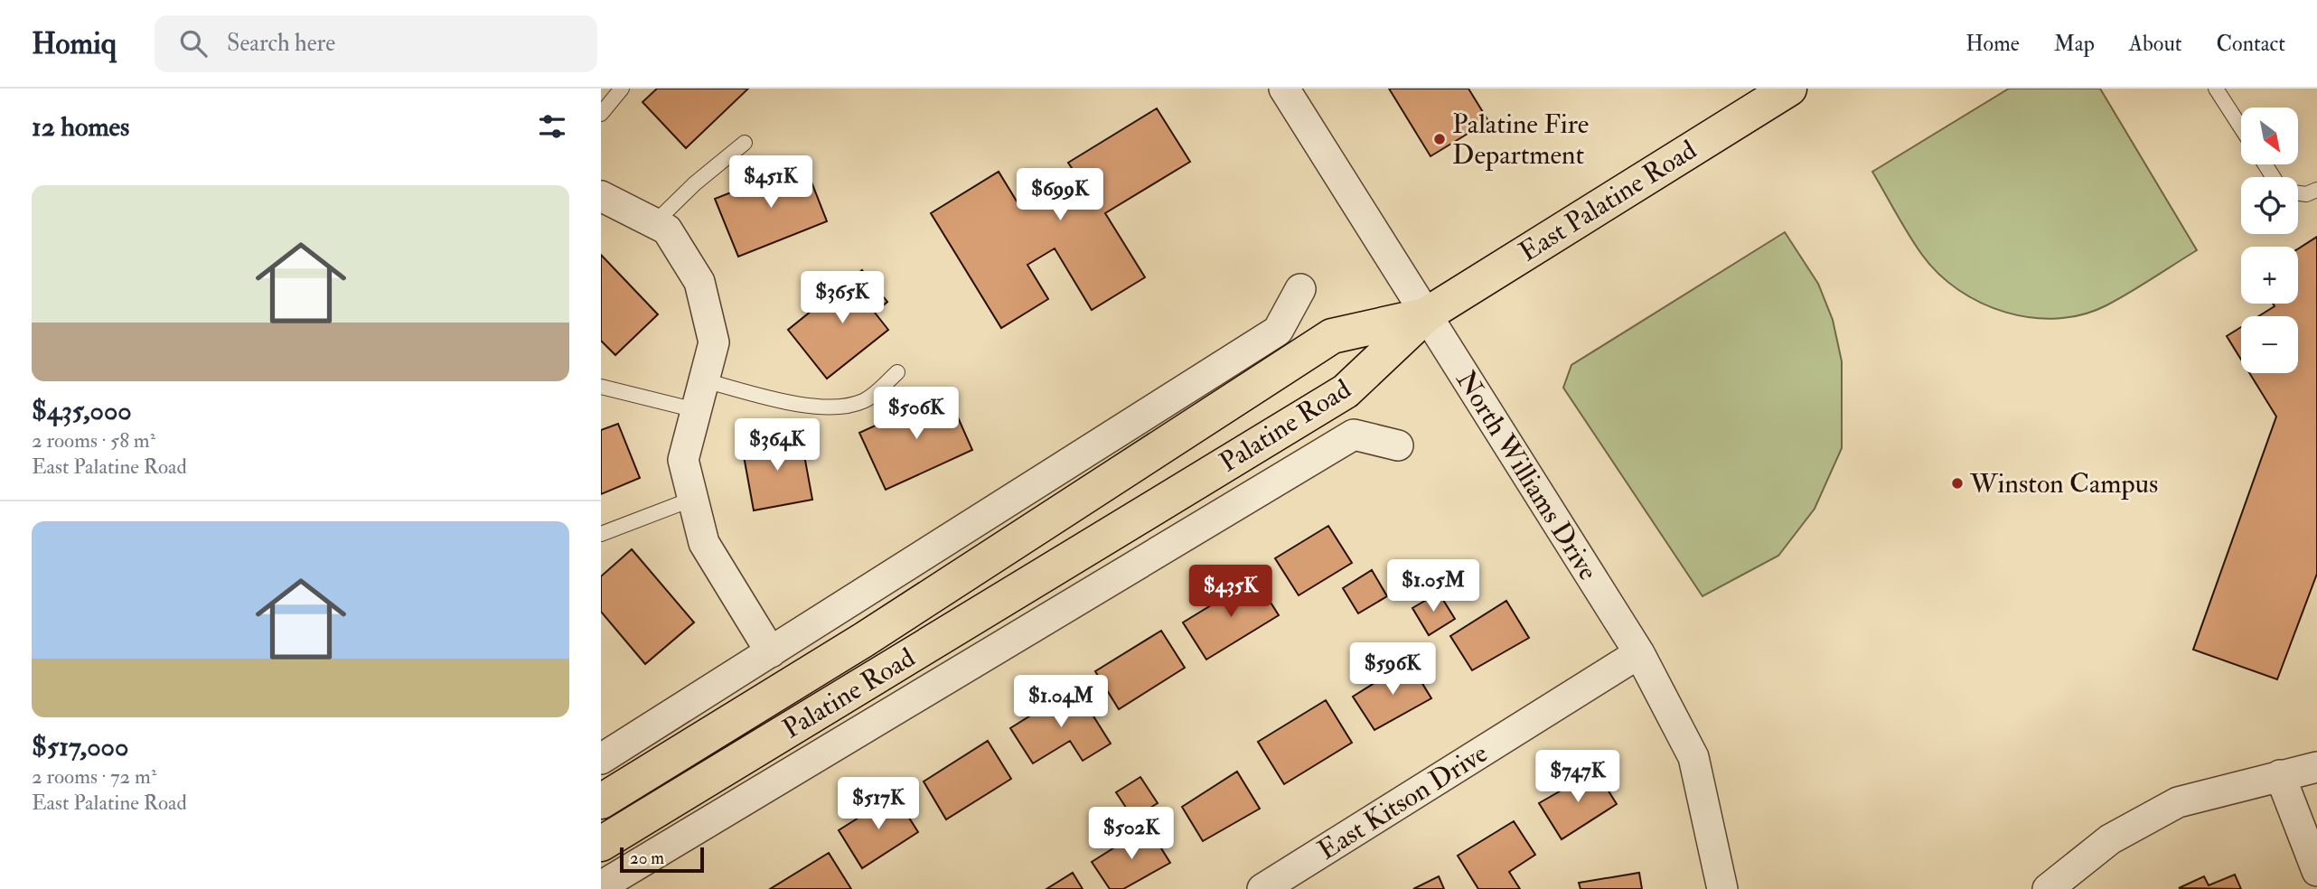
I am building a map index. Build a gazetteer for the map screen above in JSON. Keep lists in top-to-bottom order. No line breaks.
{"streets":{"main road":["East Palatine Road","Palatine Road"],"street":["North Williams Drive","East Kitson Drive"]},"crossings":[["East Palatine Road","Palatine Road"],["East Palatine Road","North Williams Drive"],["Palatine Road","North Williams Drive"],["North Williams Drive","East Kitson Drive"]],"places":["Palatine Fire Department","Winston Campus"],"scale_bar":"20 m","north":"bottom right","page":{"header":"Homiq","search":"Search here","nav":["Home","Map","About","Contact"],"heading":"12 homes","map_buttons":["+","−"],"price":["$451K","$699K","$365K","$506K","$364K","$1.05M","$435K","$596K","$1.04M","$747K","$517K","$502K"],"list":[{"name":"$435,000","note":"2 rooms · 58 m² · East Palatine Road"},{"name":"$517,000","note":"2 rooms · 72 m² · East Palatine Road"}],"scale":"20 m"}}
